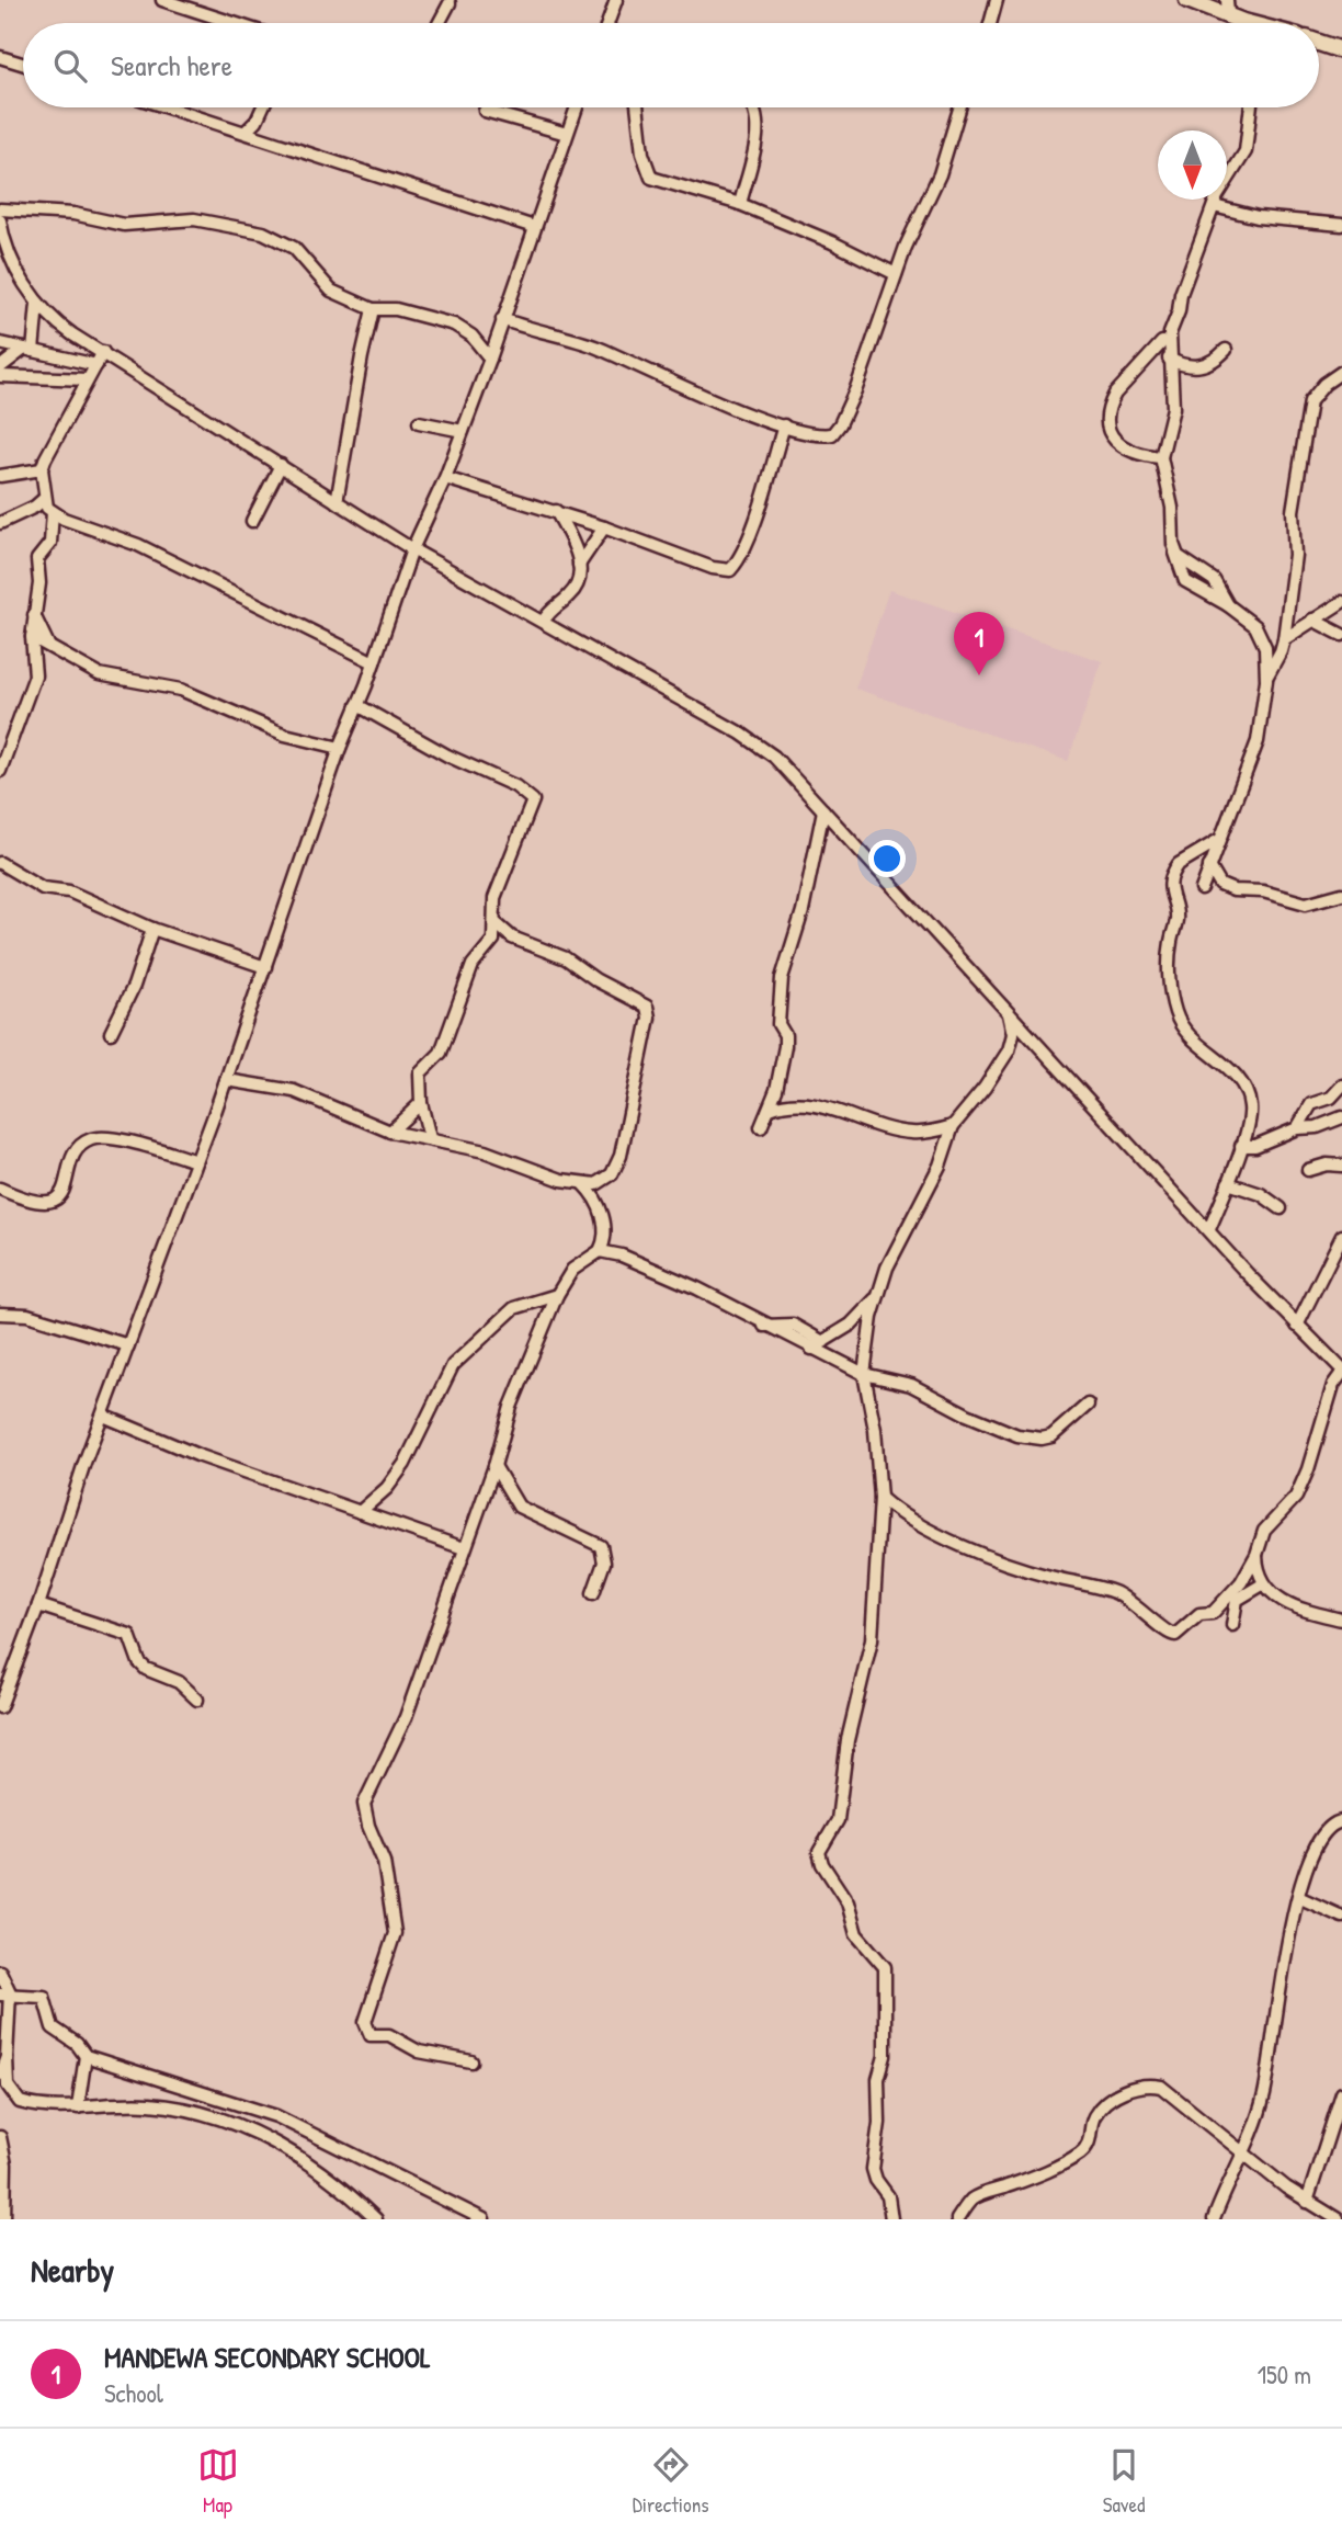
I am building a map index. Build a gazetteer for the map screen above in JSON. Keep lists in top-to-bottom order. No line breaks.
{"north":"bottom","page":{"search":"Search here","pins":"1","heading":"Nearby","list":[{"mark":"1","name":"MANDEWA SECONDARY SCHOOL","note":"School","value":"150 m"}],"nav":["Map","Directions","Saved"]}}
